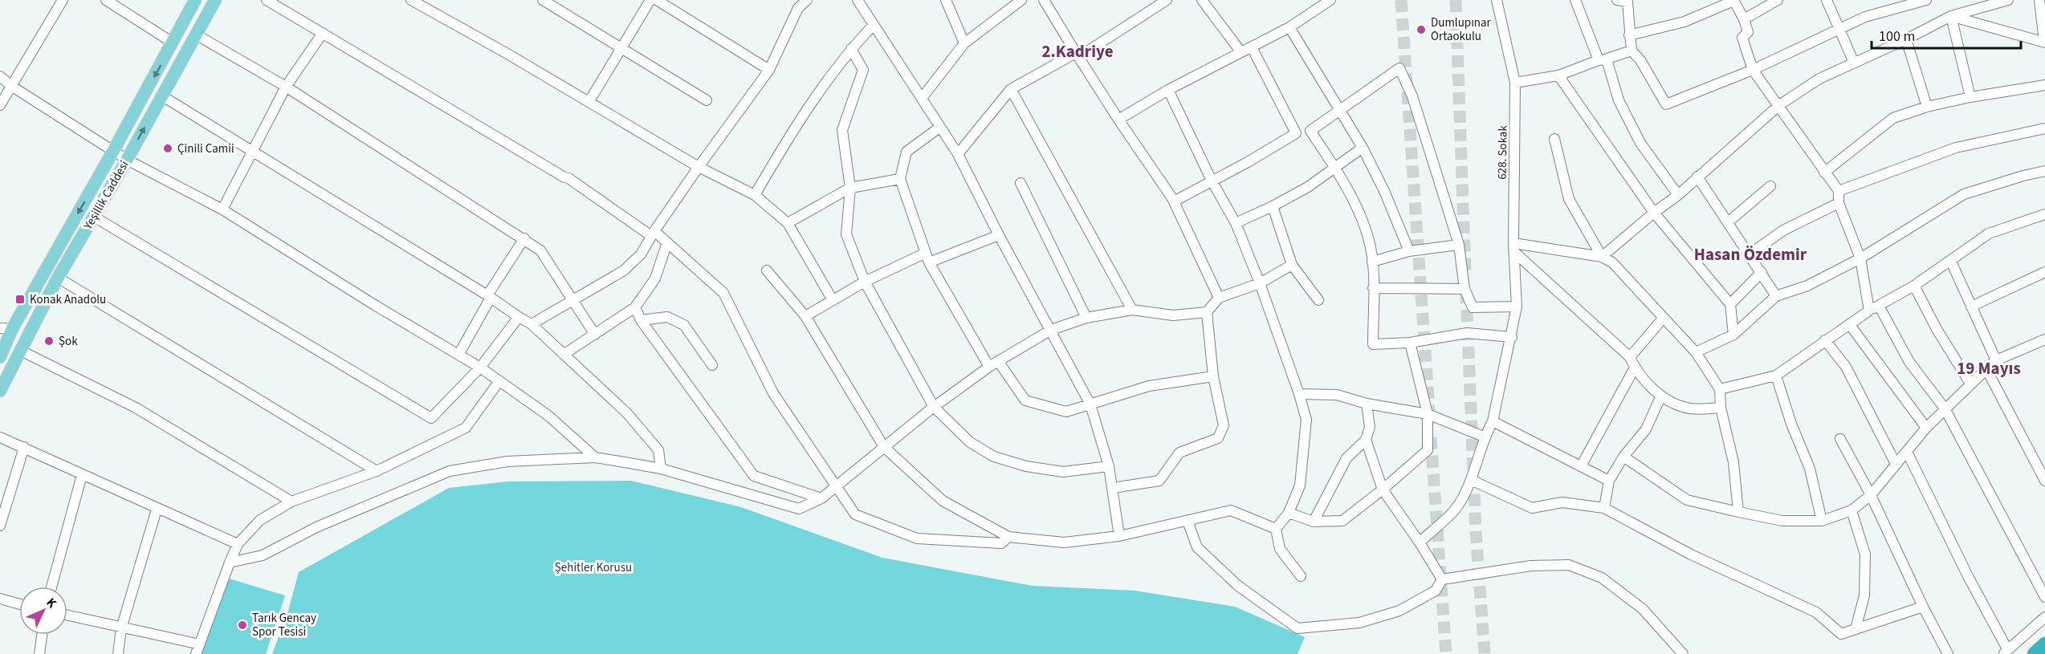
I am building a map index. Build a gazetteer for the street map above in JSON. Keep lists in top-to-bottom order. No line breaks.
{"streets":{"main road":["Yeşillik Caddesi"],"street":["628. Sokak"]},"districts":["2.Kadriye","Hasan Özdemir","19 Mayıs"],"parks":["Şehitler Korusu"],"places":{"other":["Dumlupınar Ortaokulu","Çinili Camii","Şok","Tarık Gencay Spor Tesisi"],"transit":["Konak Anadolu"]},"scale_bar":"100 m","north":"top right"}
